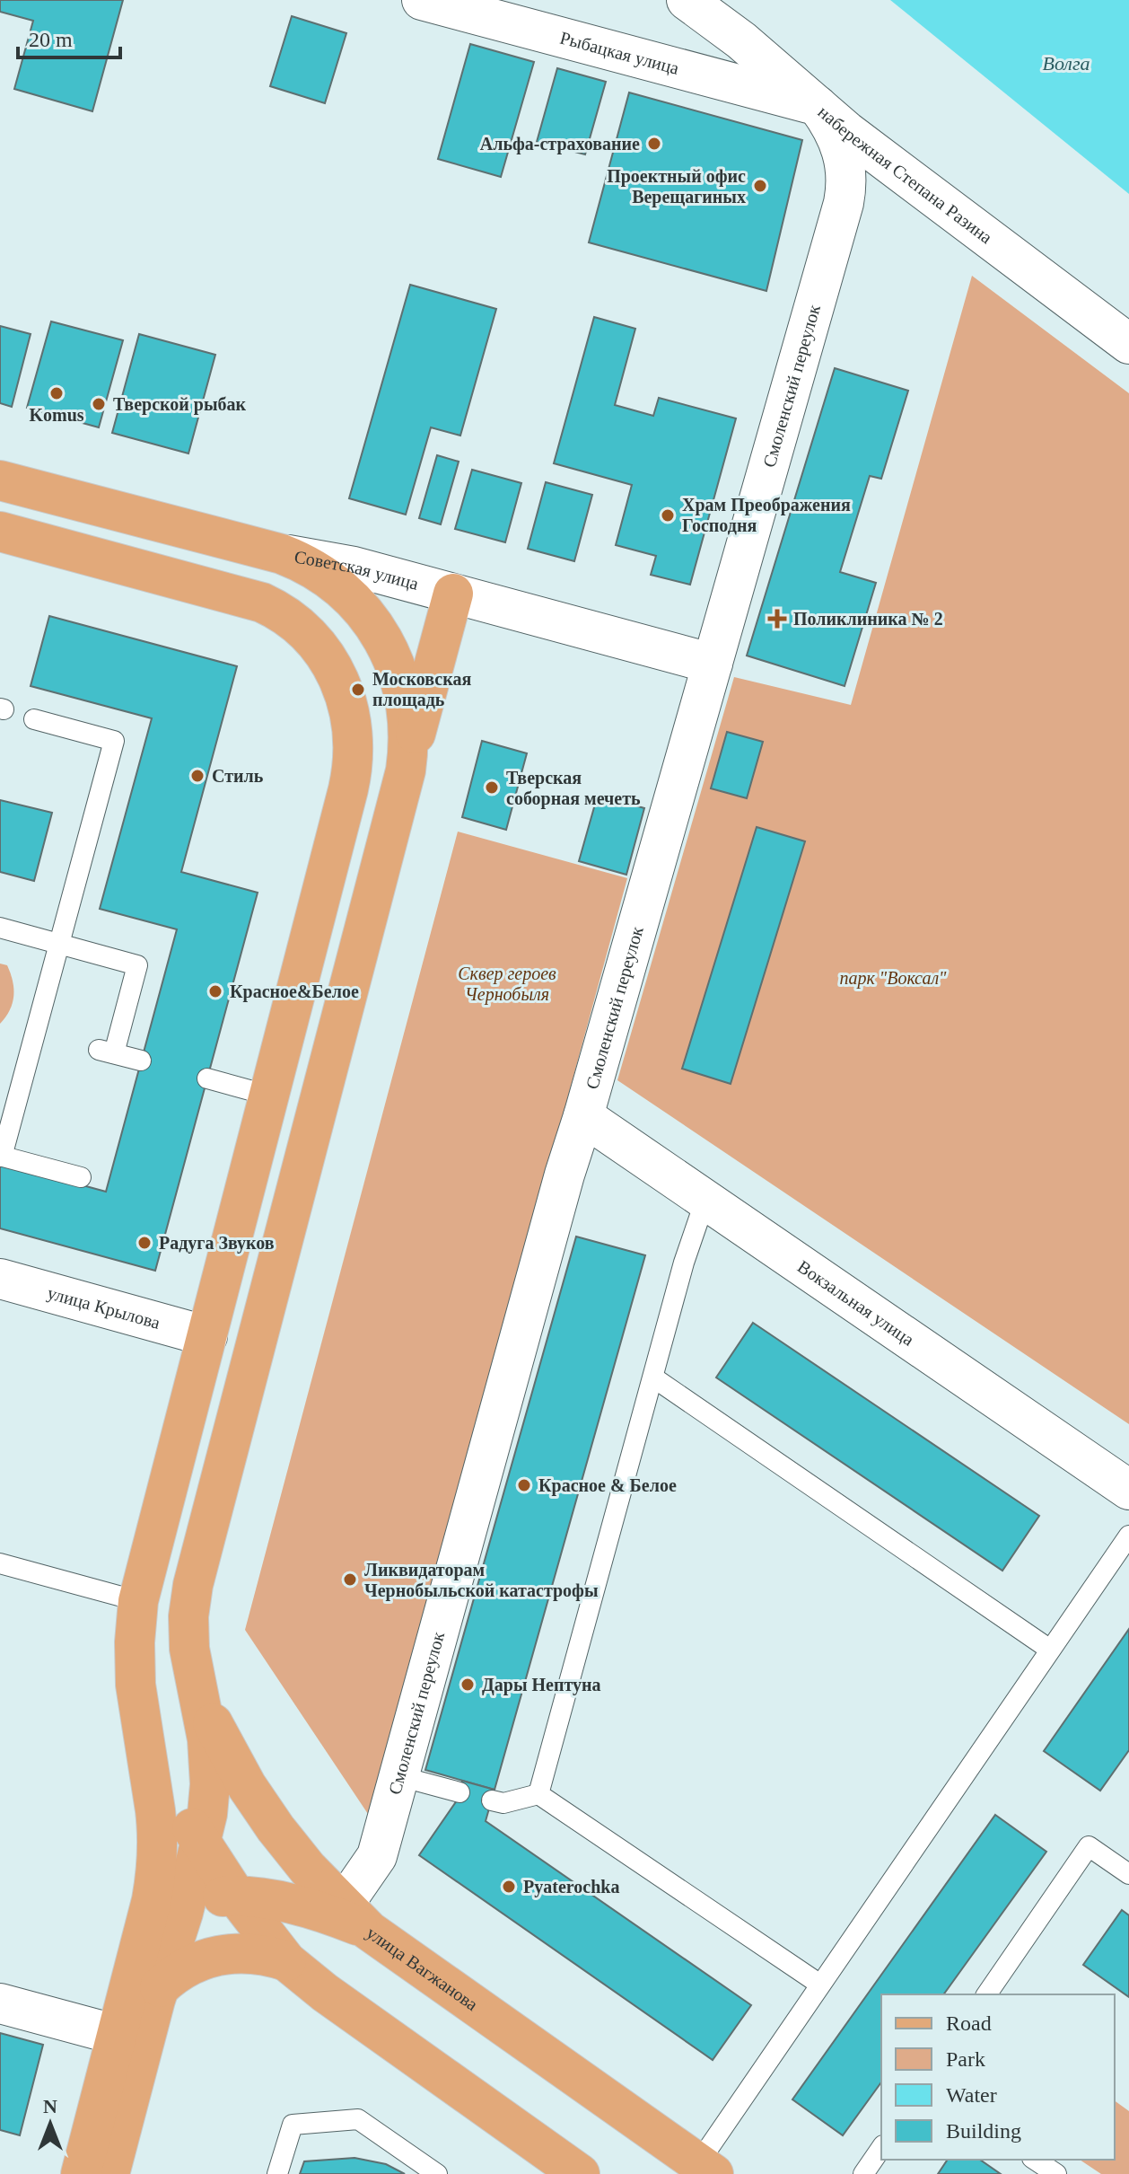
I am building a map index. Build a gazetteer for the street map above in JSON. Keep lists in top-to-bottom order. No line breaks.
{"streets":{"main road":["Советская улица","улица Вагжанова"],"street":["Рыбацкая улица","набережная Степана Разина","Смоленский переулок","Вокзальная улица","улица Крылова"]},"crossings":[["Рыбацкая улица","набережная Степана Разина"],["Рыбацкая улица","Смоленский переулок"],["набережная Степана Разина","Смоленский переулок"],["Смоленский переулок","Советская улица"],["Смоленский переулок","Вокзальная улица"],["Смоленский переулок","улица Вагжанова"]],"water":["Волга"],"parks":["Сквер героев Чернобыля","парк \"Воксал\""],"places":{"other":["Альфа-страхование","Проектный офис Верещагиных","Komus","Тверской рыбак","Храм Преображения Господня","Московская площадь","Стиль","Тверская соборная мечеть","Красное&Белое","Радуга Звуков","Красное & Белое","Ликвидаторам Чернобыльской катастрофы","Дары Нептуна","Pyaterochka"],"health":["Поликлиника № 2"]},"legend":["Road","Park","Water","Building"],"scale_bar":"20 m","north":"top"}
